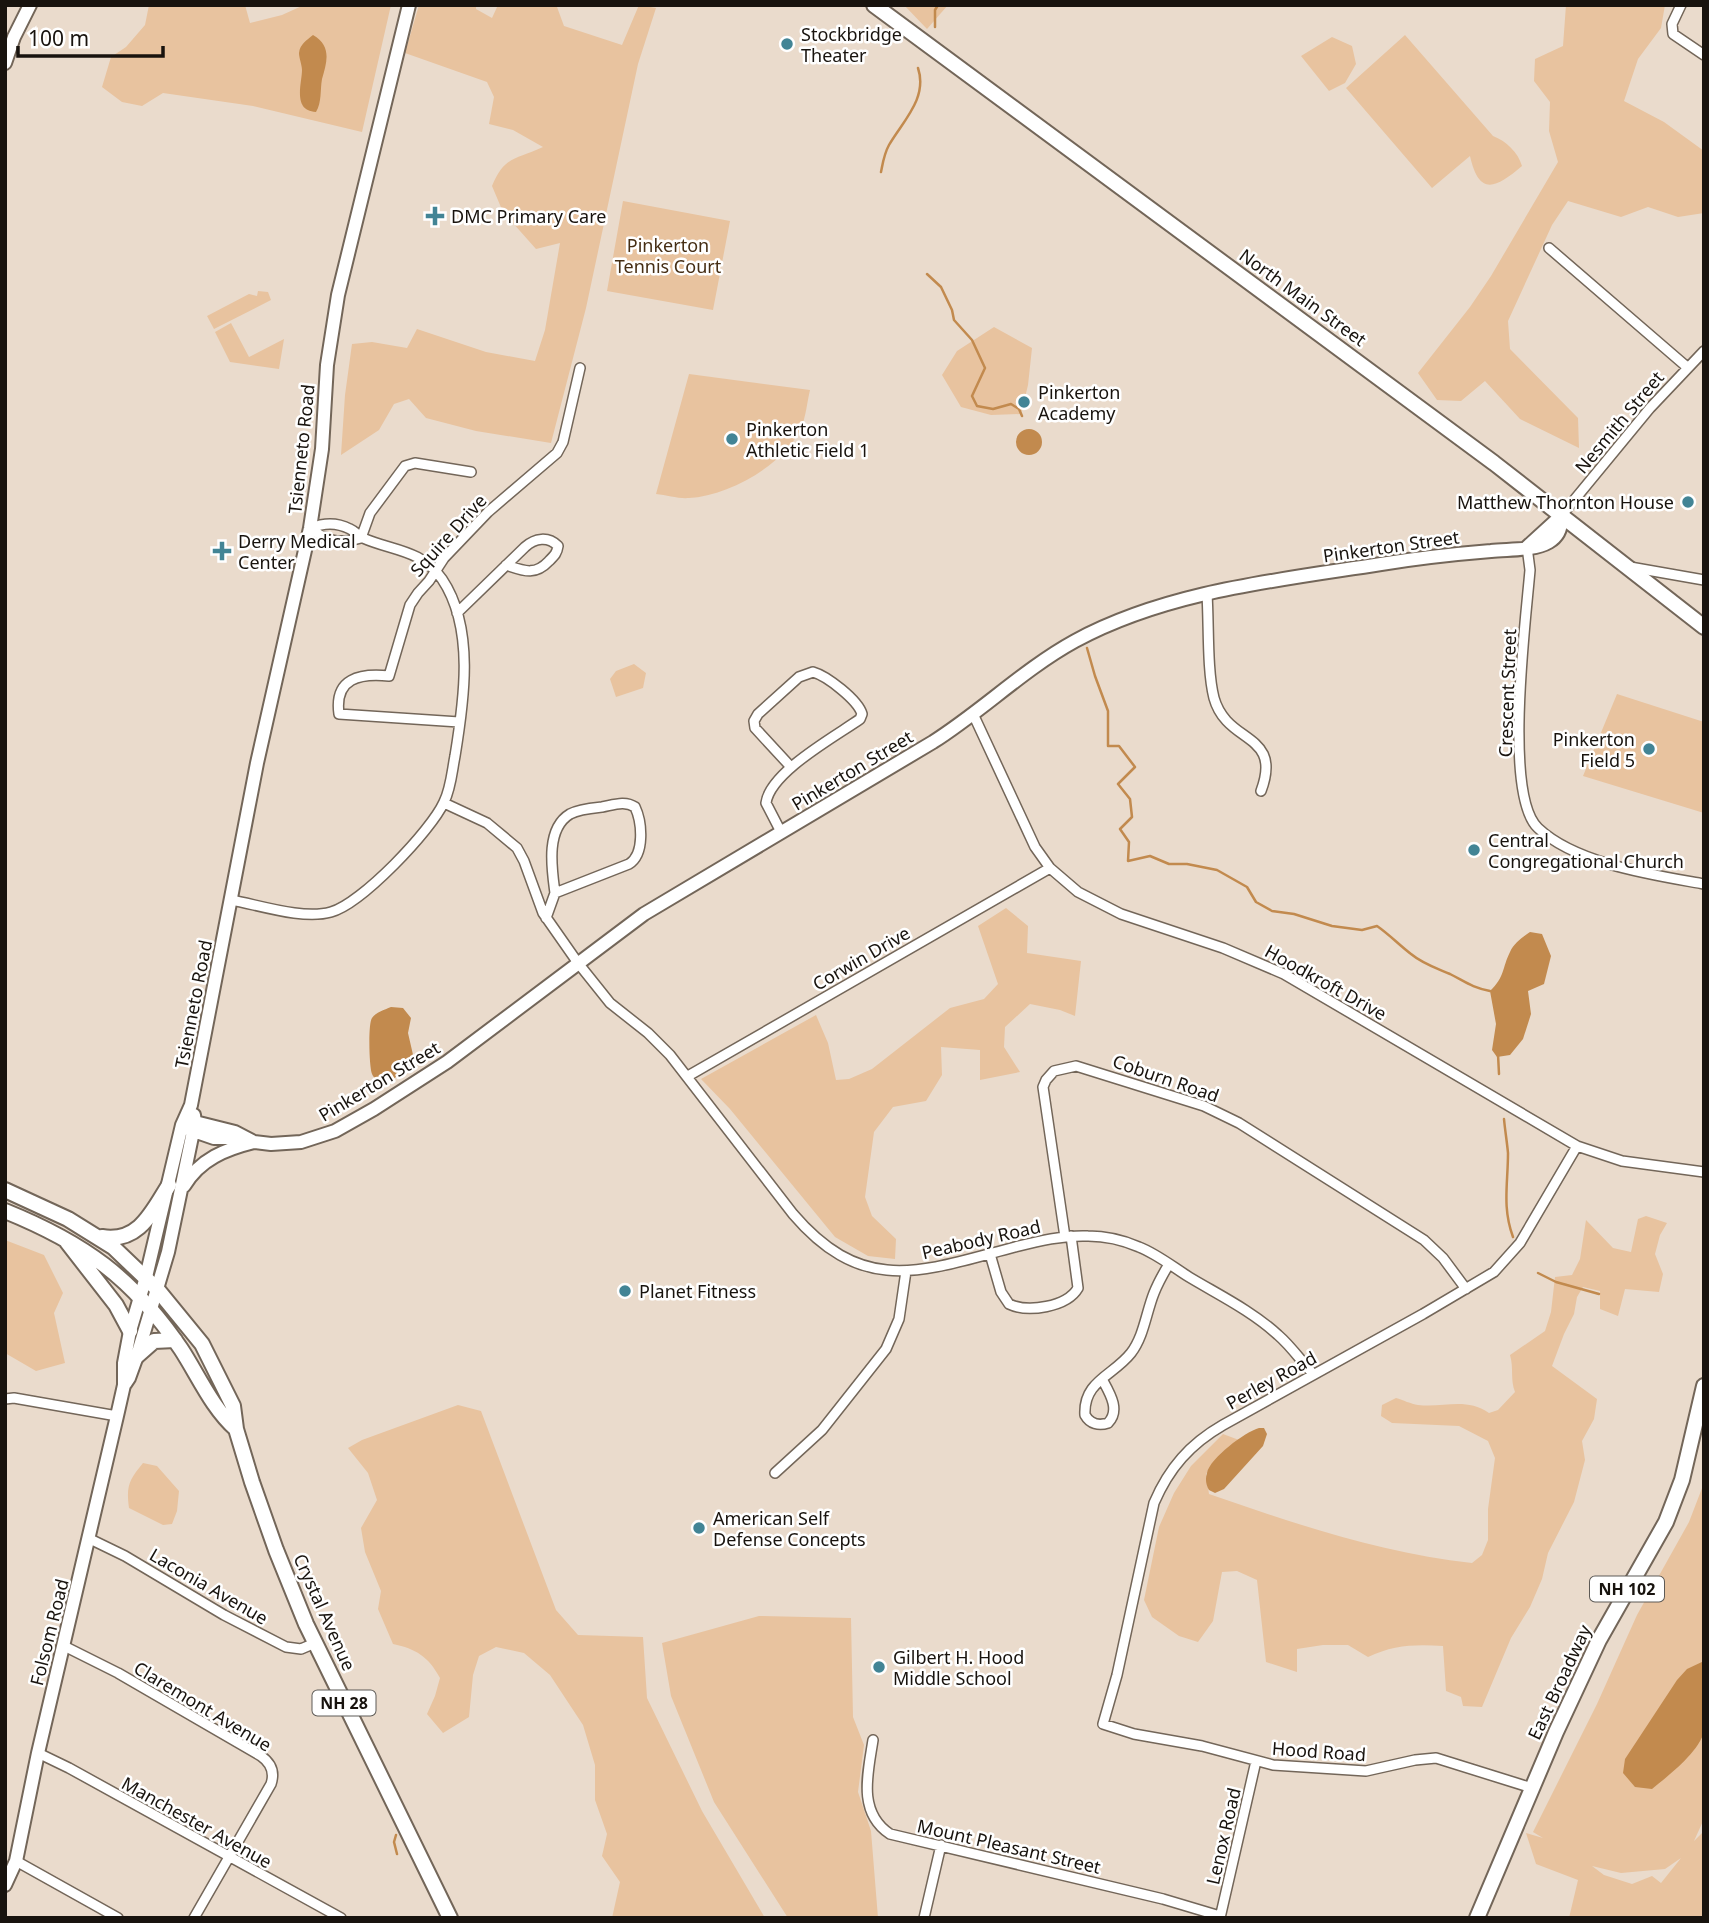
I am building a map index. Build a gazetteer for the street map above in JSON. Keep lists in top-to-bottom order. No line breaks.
{"streets":{"main road":["North Main Street","NH 102","Crystal Avenue","East Broadway","NH 28"],"street":["Nesmith Street","Tsienneto Road","Squire Drive","Pinkerton Street","Crescent Street","Corwin Drive","Hoodkroft Drive","Coburn Road","Peabody Road","Perley Road","Laconia Avenue","Folsom Road","Claremont Avenue","Hood Road","Manchester Avenue","Lenox Road","Mount Pleasant Street"]},"crossings":[["North Main Street","Nesmith Street"],["North Main Street","Pinkerton Street"],["Nesmith Street","Pinkerton Street"],["Tsienneto Road","Pinkerton Street"],["Tsienneto Road","Crystal Avenue"],["Tsienneto Road","Folsom Road"],["Tsienneto Road","NH 28"],["Pinkerton Street","Crescent Street"],["Pinkerton Street","Hoodkroft Drive"],["Pinkerton Street","Peabody Road"],["Corwin Drive","Hoodkroft Drive"],["Corwin Drive","Peabody Road"],["Hoodkroft Drive","Perley Road"],["Coburn Road","Peabody Road"],["Coburn Road","Perley Road"],["Peabody Road","Perley Road"],["Perley Road","Hood Road"],["Laconia Avenue","Crystal Avenue"],["Laconia Avenue","Folsom Road"],["Crystal Avenue","Folsom Road"],["Crystal Avenue","NH 28"],["Folsom Road","NH 28"],["Folsom Road","Claremont Avenue"],["Folsom Road","Manchester Avenue"],["East Broadway","Hood Road"],["Claremont Avenue","Manchester Avenue"],["Hood Road","Lenox Road"],["Lenox Road","Mount Pleasant Street"]],"parks":["Pinkerton Tennis Court"],"places":{"other":["Stockbridge Theater","Pinkerton Academy","Pinkerton Athletic Field 1","Matthew Thornton House","Pinkerton Field 5","Central Congregational Church","Planet Fitness","American Self Defense Concepts","Gilbert H. Hood Middle School"],"health":["DMC Primary Care","Derry Medical Center"]},"scale_bar":"100 m"}
